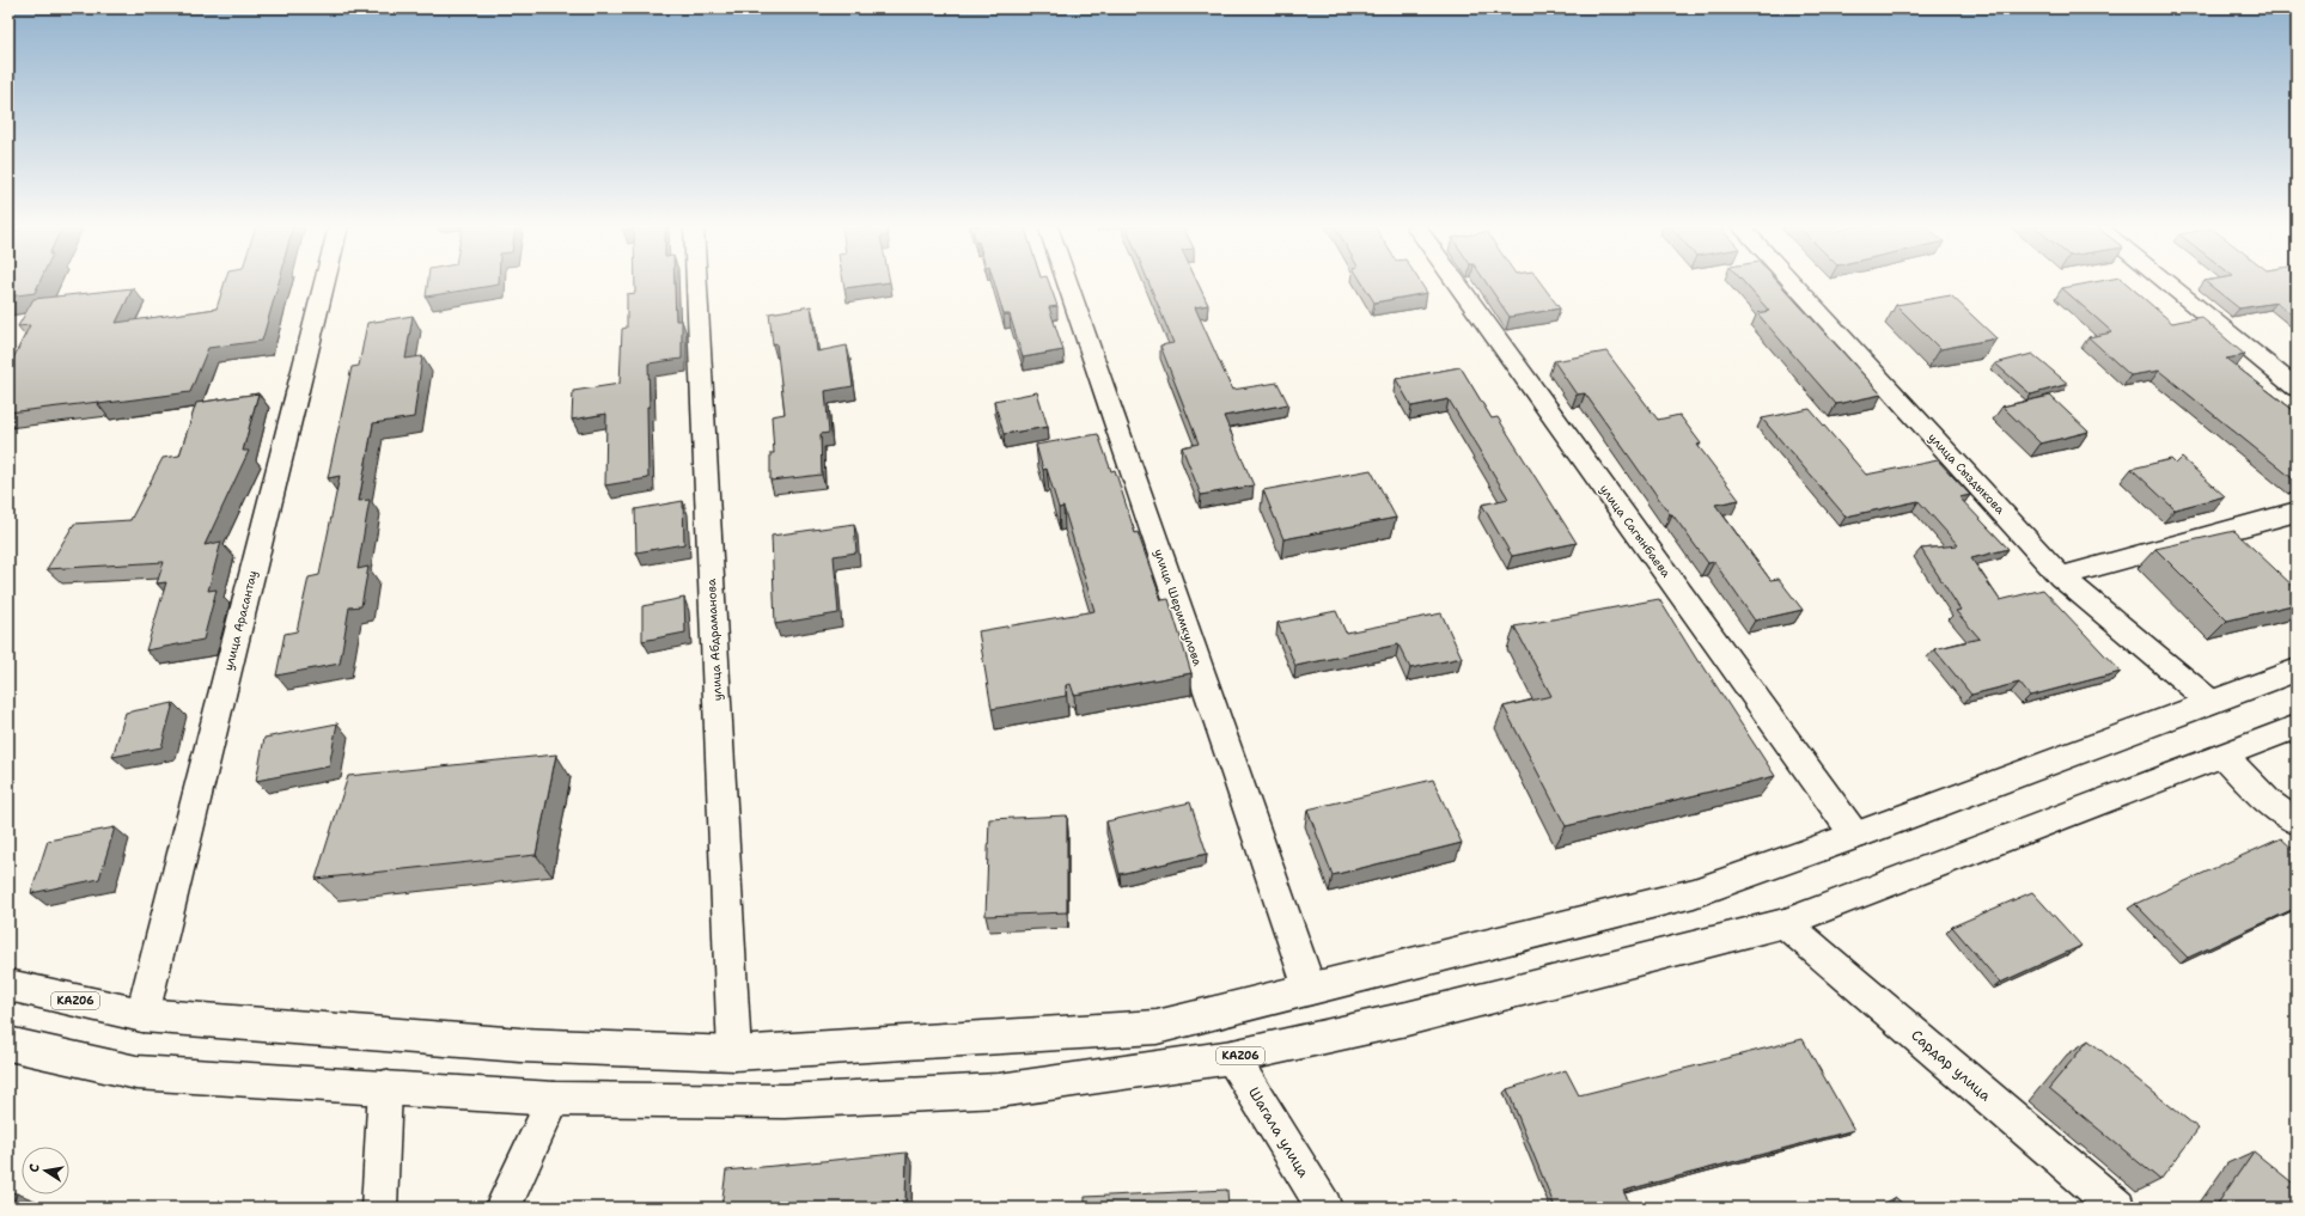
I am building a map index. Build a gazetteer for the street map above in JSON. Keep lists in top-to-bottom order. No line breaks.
{"streets":{"main road":["улица Сыздыкова","улица Сагынбаева","улица Шеримкулова","улица Арасантау","улица Абдраманова","KАZ06","Сардар улица","Шагала улица"]},"crossings":[["улица Сыздыкова","KАZ06"],["улица Сагынбаева","KАZ06"],["улица Шеримкулова","KАZ06"],["улица Арасантау","KАZ06"],["улица Абдраманова","KАZ06"],["KАZ06","Сардар улица"],["KАZ06","Шагала улица"]],"north":"left"}
